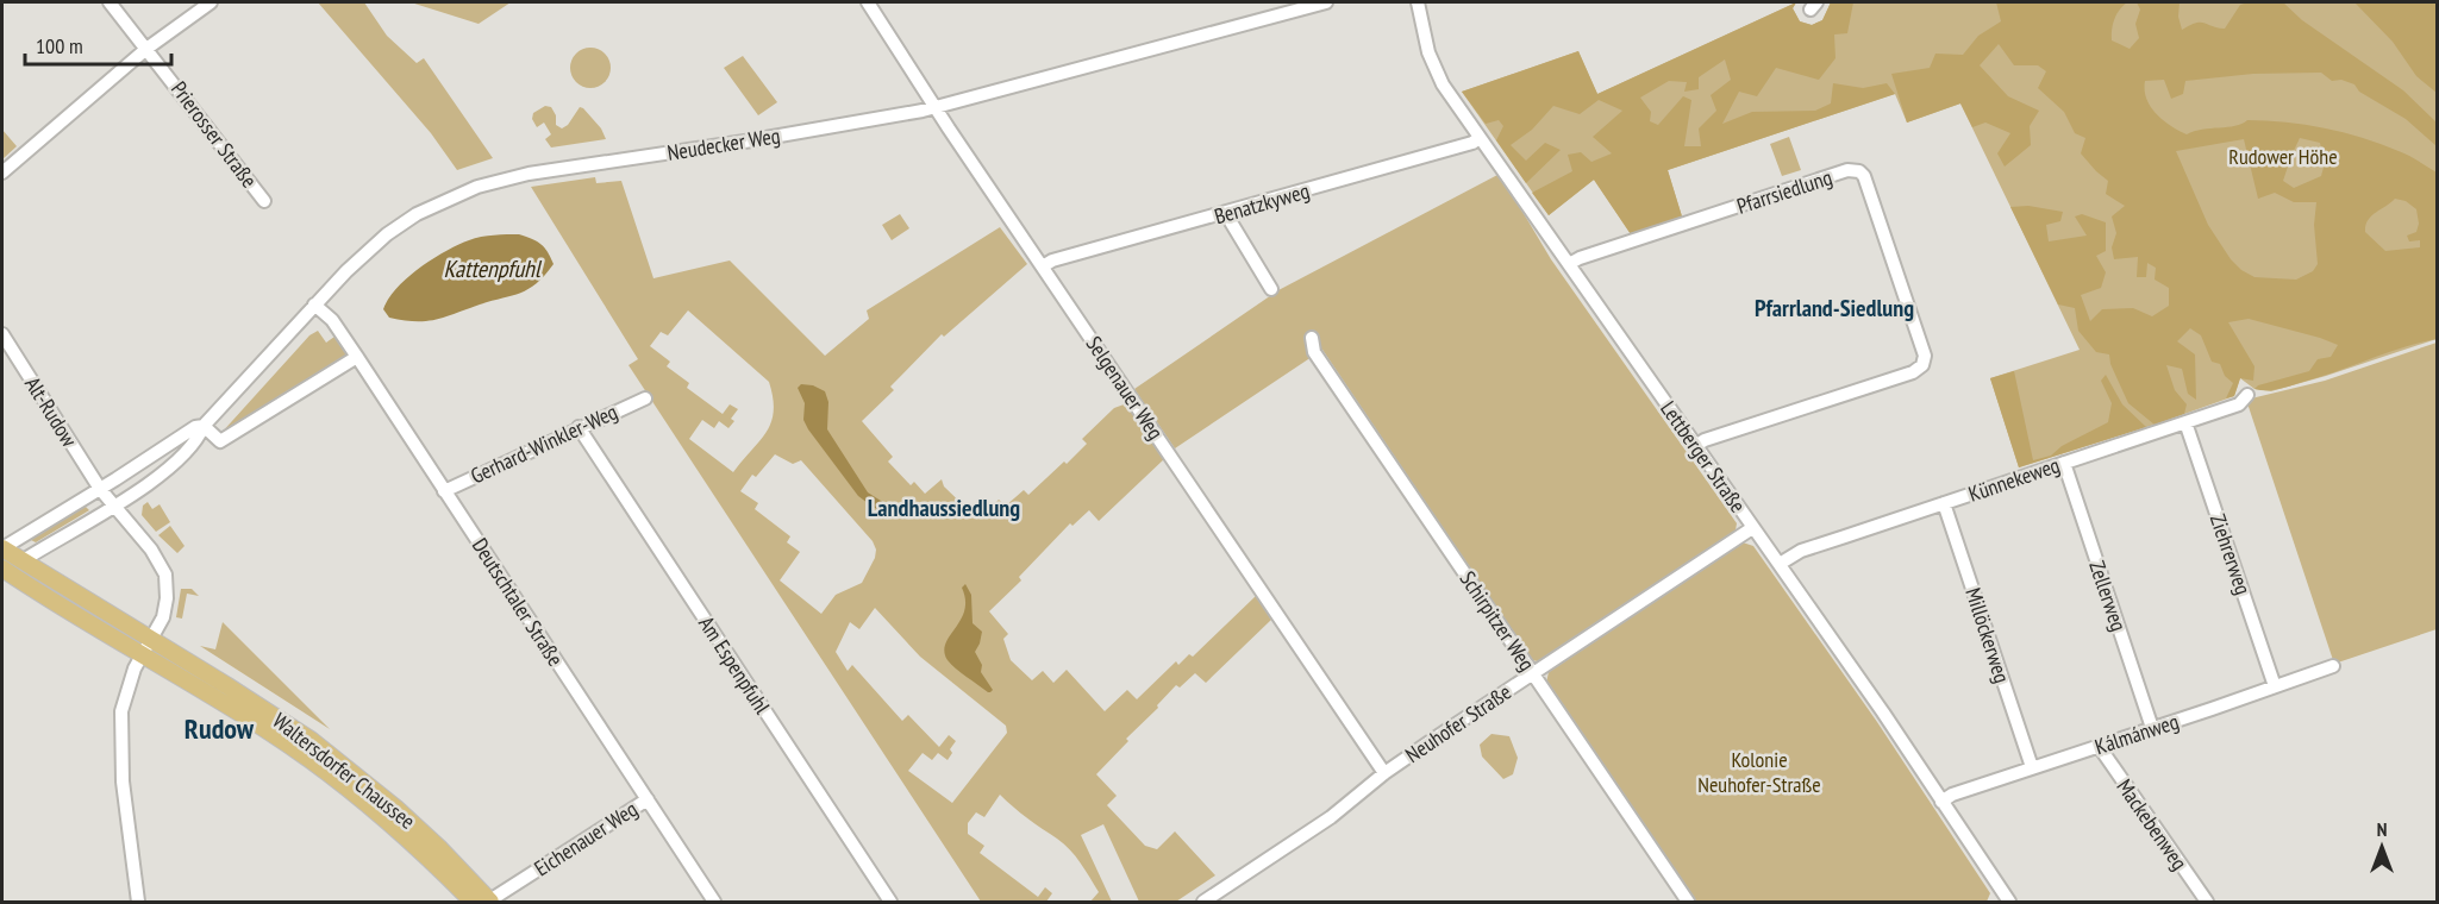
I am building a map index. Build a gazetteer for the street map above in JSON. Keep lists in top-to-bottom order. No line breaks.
{"streets":{"main road":["Waltersdorfer Chaussee"],"street":["Prierosser Straße","Neudecker Weg","Pfarrsiedlung","Benatzkyweg","Selgenauer Weg","Alt-Rudow","Gerhard-Winkler-Weg","Lettberger Straße","Künnekeweg","Ziehrerweg","Zellerweg","Deutschtaler Straße","Schirpitzer Weg","Millöckerweg","Am Espenpfuhl","Neuhofer Straße","Kálmánweg","Mackebenweg","Eichenauer Weg"]},"crossings":[["Neudecker Weg","Selgenauer Weg"],["Neudecker Weg","Alt-Rudow"],["Neudecker Weg","Deutschtaler Straße"],["Pfarrsiedlung","Lettberger Straße"],["Benatzkyweg","Selgenauer Weg"],["Benatzkyweg","Lettberger Straße"],["Selgenauer Weg","Neuhofer Straße"],["Gerhard-Winkler-Weg","Deutschtaler Straße"],["Gerhard-Winkler-Weg","Am Espenpfuhl"],["Lettberger Straße","Künnekeweg"],["Lettberger Straße","Neuhofer Straße"],["Lettberger Straße","Kálmánweg"],["Künnekeweg","Ziehrerweg"],["Künnekeweg","Zellerweg"],["Künnekeweg","Millöckerweg"],["Ziehrerweg","Kálmánweg"],["Zellerweg","Kálmánweg"],["Deutschtaler Straße","Eichenauer Weg"],["Schirpitzer Weg","Neuhofer Straße"],["Millöckerweg","Kálmánweg"],["Kálmánweg","Mackebenweg"],["Waltersdorfer Chaussee","Eichenauer Weg"]],"districts":["Pfarrland-Siedlung","Landhaussiedlung","Rudow"],"water":["Kattenpfuhl"],"parks":["Rudower Höhe","Kolonie Neuhofer-Straße"],"scale_bar":"100 m","north":"top"}
